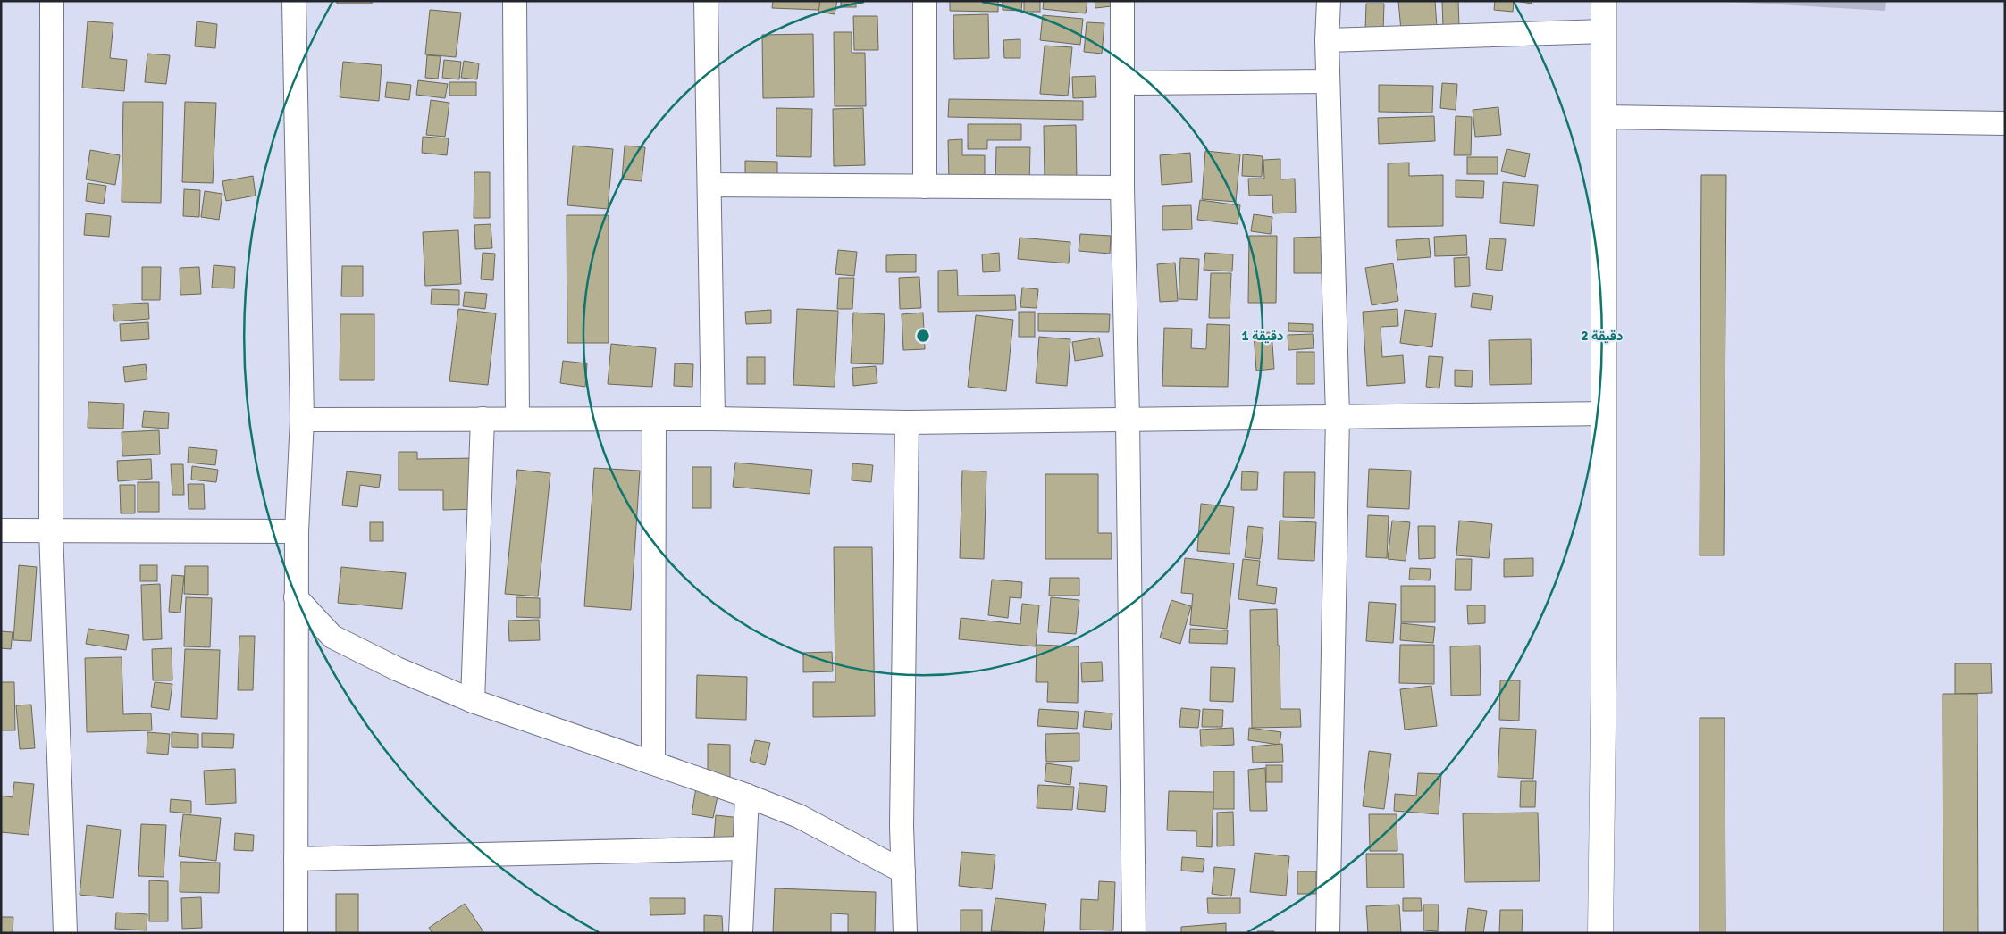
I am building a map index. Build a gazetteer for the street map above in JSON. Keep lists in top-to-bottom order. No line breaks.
{"rings":["1 دقيقة","2 دقيقة"]}
